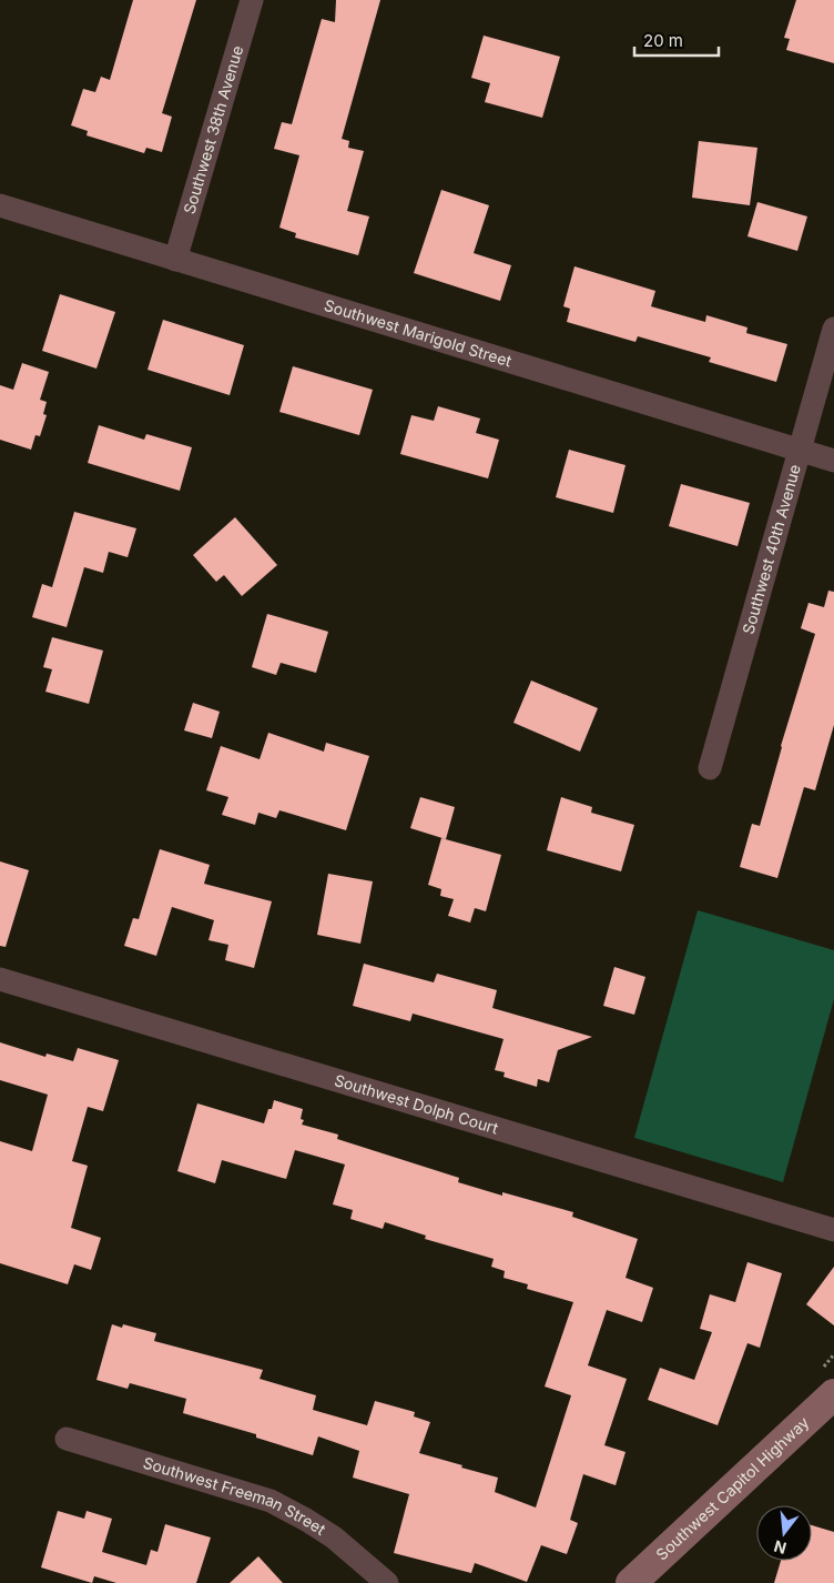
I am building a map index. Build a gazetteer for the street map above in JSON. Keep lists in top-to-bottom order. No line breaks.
{"streets":{"street":["Southwest 38th Avenue","Southwest Marigold Street","Southwest 40th Avenue","Southwest Dolph Court","Southwest Capitol Highway","Southwest Freeman Street"]},"crossings":[["Southwest 38th Avenue","Southwest Marigold Street"],["Southwest Marigold Street","Southwest 40th Avenue"]],"scale_bar":"20 m","north":"bottom"}
